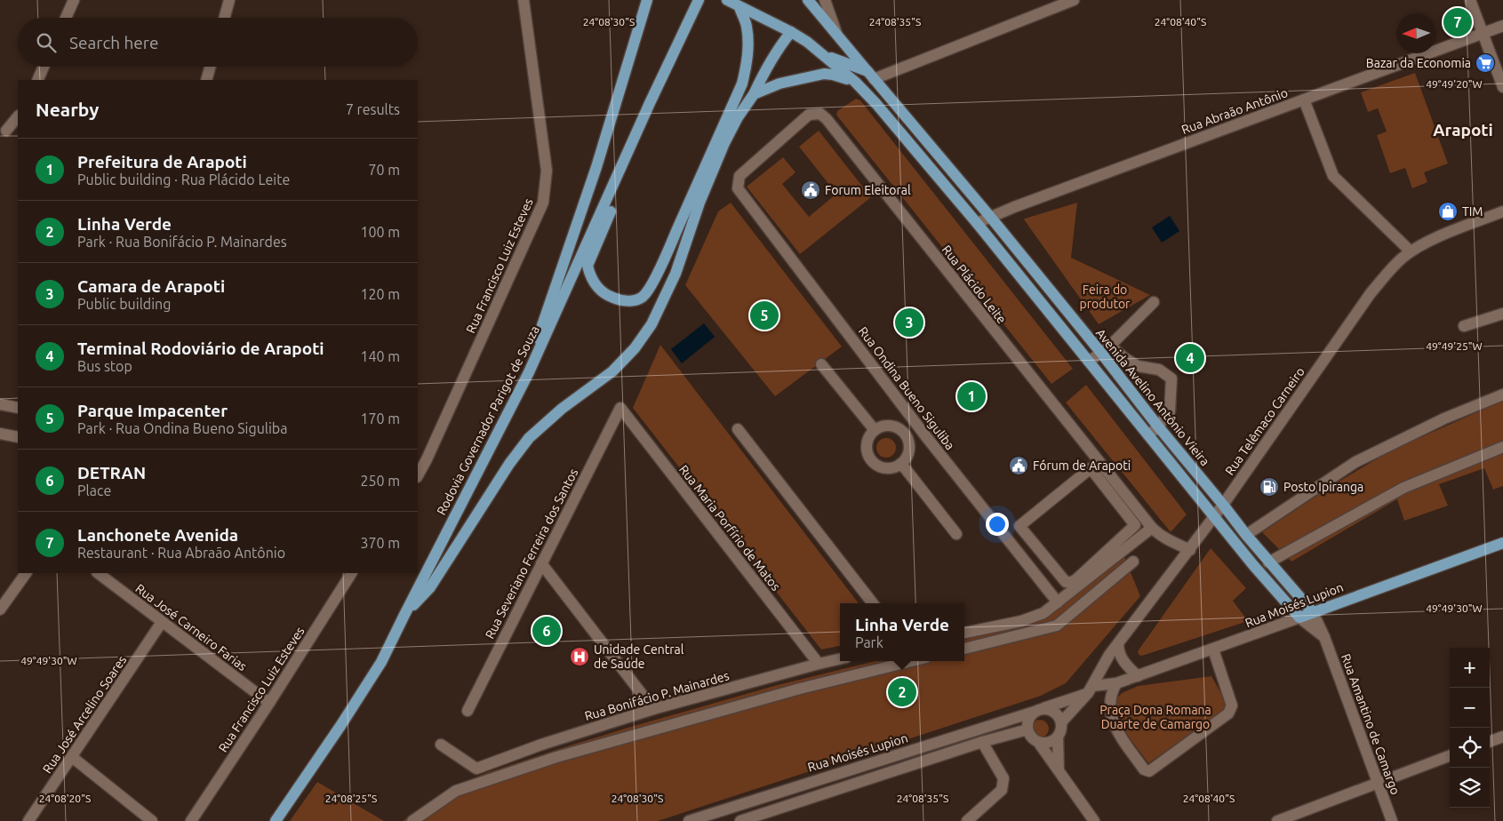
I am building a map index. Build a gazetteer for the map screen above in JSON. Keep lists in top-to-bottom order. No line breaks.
{"streets":{"main road":["Avenida Avelino Antônio Vieira","Rodovia Governador Parigot de Souza","Rua Moisés Lupion"],"street":["Rua Abraão Antônio","Rua Francisco Luiz Esteves","Rua Plácido Leite","Rua Ondina Bueno Siguliba","Rua Telêmaco Carneiro","Rua Maria Porfírio de Matos","Rua Severiano Ferreira dos Santos","Rua José Carneiro Farias","Rua Bonifácio P. Mainardes","Rua José Arcelino Soares","Rua Amantino de Camargo"]},"crossings":[["Rua Abraão Antônio","Avenida Avelino Antônio Vieira"],["Rua Francisco Luiz Esteves","Rua José Carneiro Farias"],["Rua Plácido Leite","Rua Ondina Bueno Siguliba"],["Rua Plácido Leite","Rua Telêmaco Carneiro"],["Avenida Avelino Antônio Vieira","Rua Telêmaco Carneiro"],["Avenida Avelino Antônio Vieira","Rua Moisés Lupion"],["Avenida Avelino Antônio Vieira","Rua Amantino de Camargo"],["Rua Telêmaco Carneiro","Rua Moisés Lupion"],["Rua Maria Porfírio de Matos","Rua Severiano Ferreira dos Santos"],["Rua Maria Porfírio de Matos","Rua Bonifácio P. Mainardes"],["Rua Moisés Lupion","Rua Amantino de Camargo"],["Rua José Carneiro Farias","Rua José Arcelino Soares"]],"districts":["Arapoti"],"parks":["Feira do produtor","Praça Dona Romana Duarte de Camargo"],"places":{"supermarket":["Bazar da Economia"],"public building":["Forum Eleitoral","Fórum de Arapoti"],"shop":["TIM"],"fuel station":["Posto Ipiranga"],"hospital":["Unidade Central de Saúde"]},"north":"left","page":{"pins":["7","5","3","4","1","6","2"],"search":"Search here","heading":["Nearby","7 results"],"list":[{"mark":"1","name":"Prefeitura de Arapoti","note":"Public building · Rua Plácido Leite","value":"70 m"},{"mark":"2","name":"Linha Verde","note":"Park · Rua Bonifácio P. Mainardes","value":"100 m"},{"mark":"3","name":"Camara de Arapoti","note":"Public building","value":"120 m"},{"mark":"4","name":"Terminal Rodoviário de Arapoti","note":"Bus stop","value":"140 m"},{"mark":"5","name":"Parque Impacenter","note":"Park · Rua Ondina Bueno Siguliba","value":"170 m"},{"mark":"6","name":"DETRAN","note":"Place","value":"250 m"},{"mark":"7","name":"Lanchonete Avenida","note":"Restaurant · Rua Abraão Antônio","value":"370 m"}],"popup":["Linha Verde","Park"],"map_buttons":["+","−"]},"coordinates":["24°08'30\"S","24°08'35\"S","24°08'40\"S","49°49'20\"W","49°49'25\"W","49°49'30\"W","24°08'20\"S","24°08'25\"S"]}
